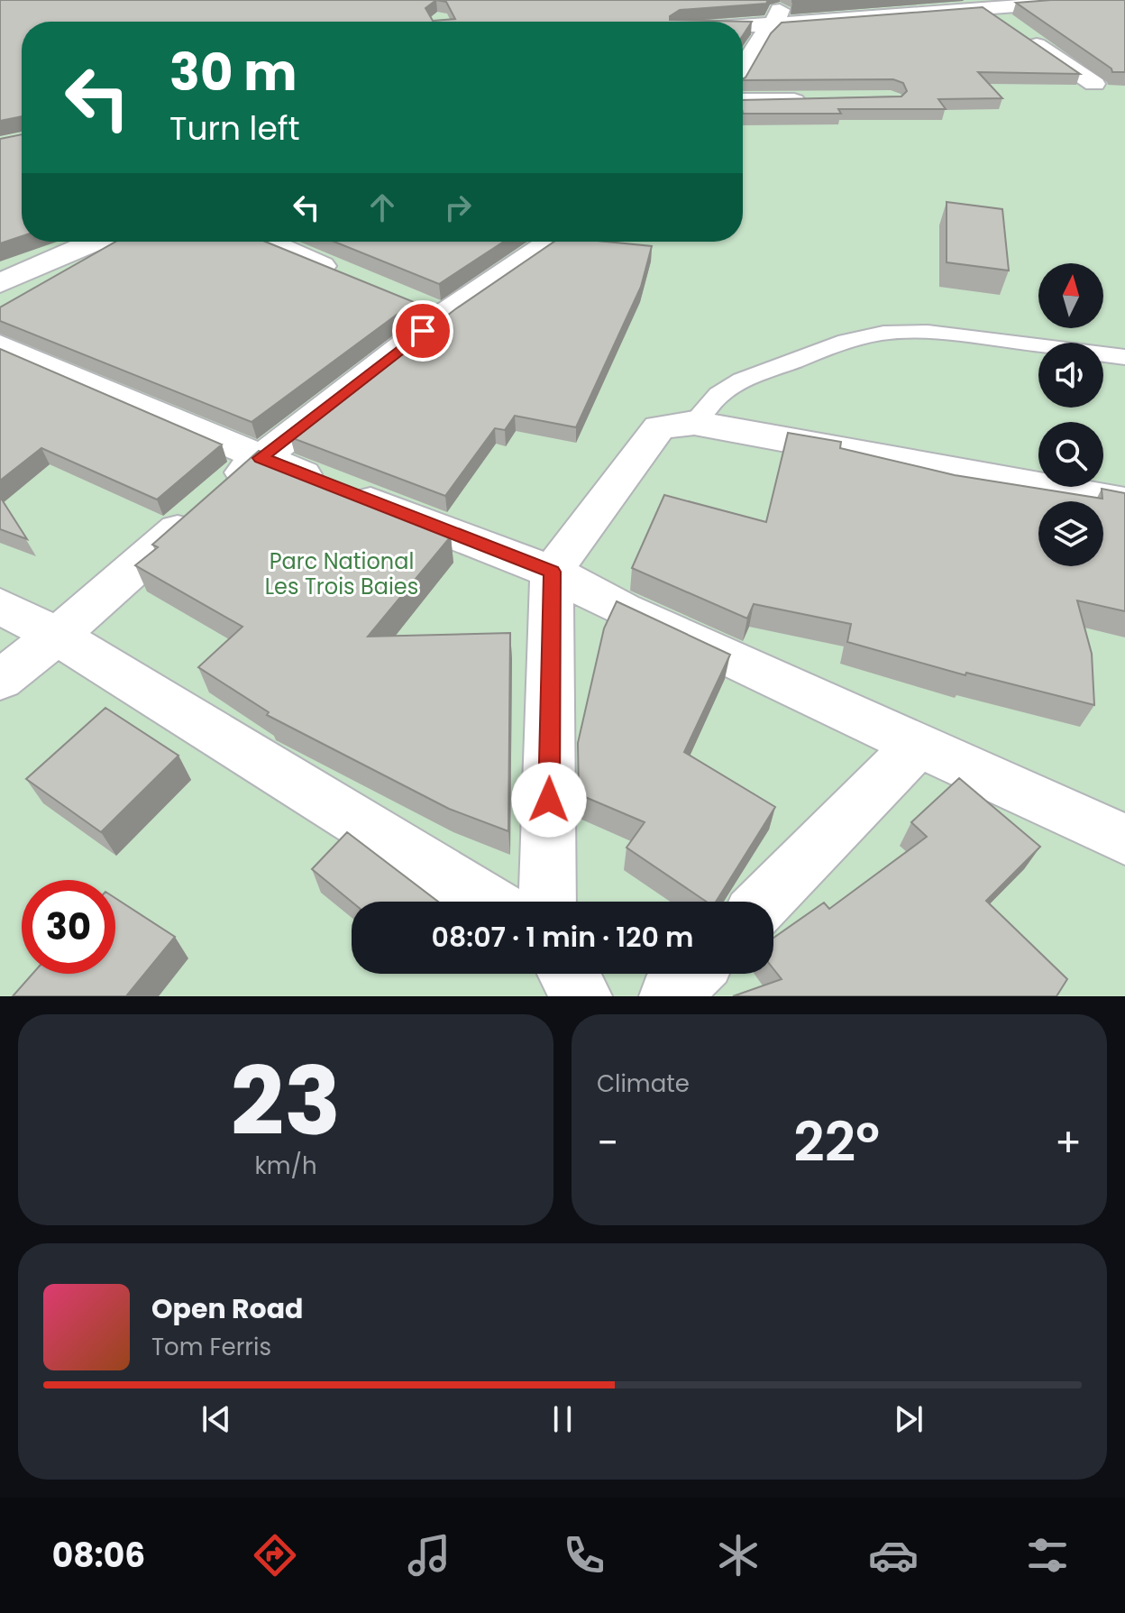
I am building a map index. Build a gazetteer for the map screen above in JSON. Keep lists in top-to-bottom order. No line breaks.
{"parks":["Parc National Les Trois Baies"],"north":"top","page":{"turn":["30 m","Turn left"],"limit":"30","trip":"08:07 · 1 min · 120 m","tile":[["23","km/h"],"Climate"],"heat":["−","22°","+"],"song":["Open Road","Tom Ferris"],"tabs":"08:06"}}
